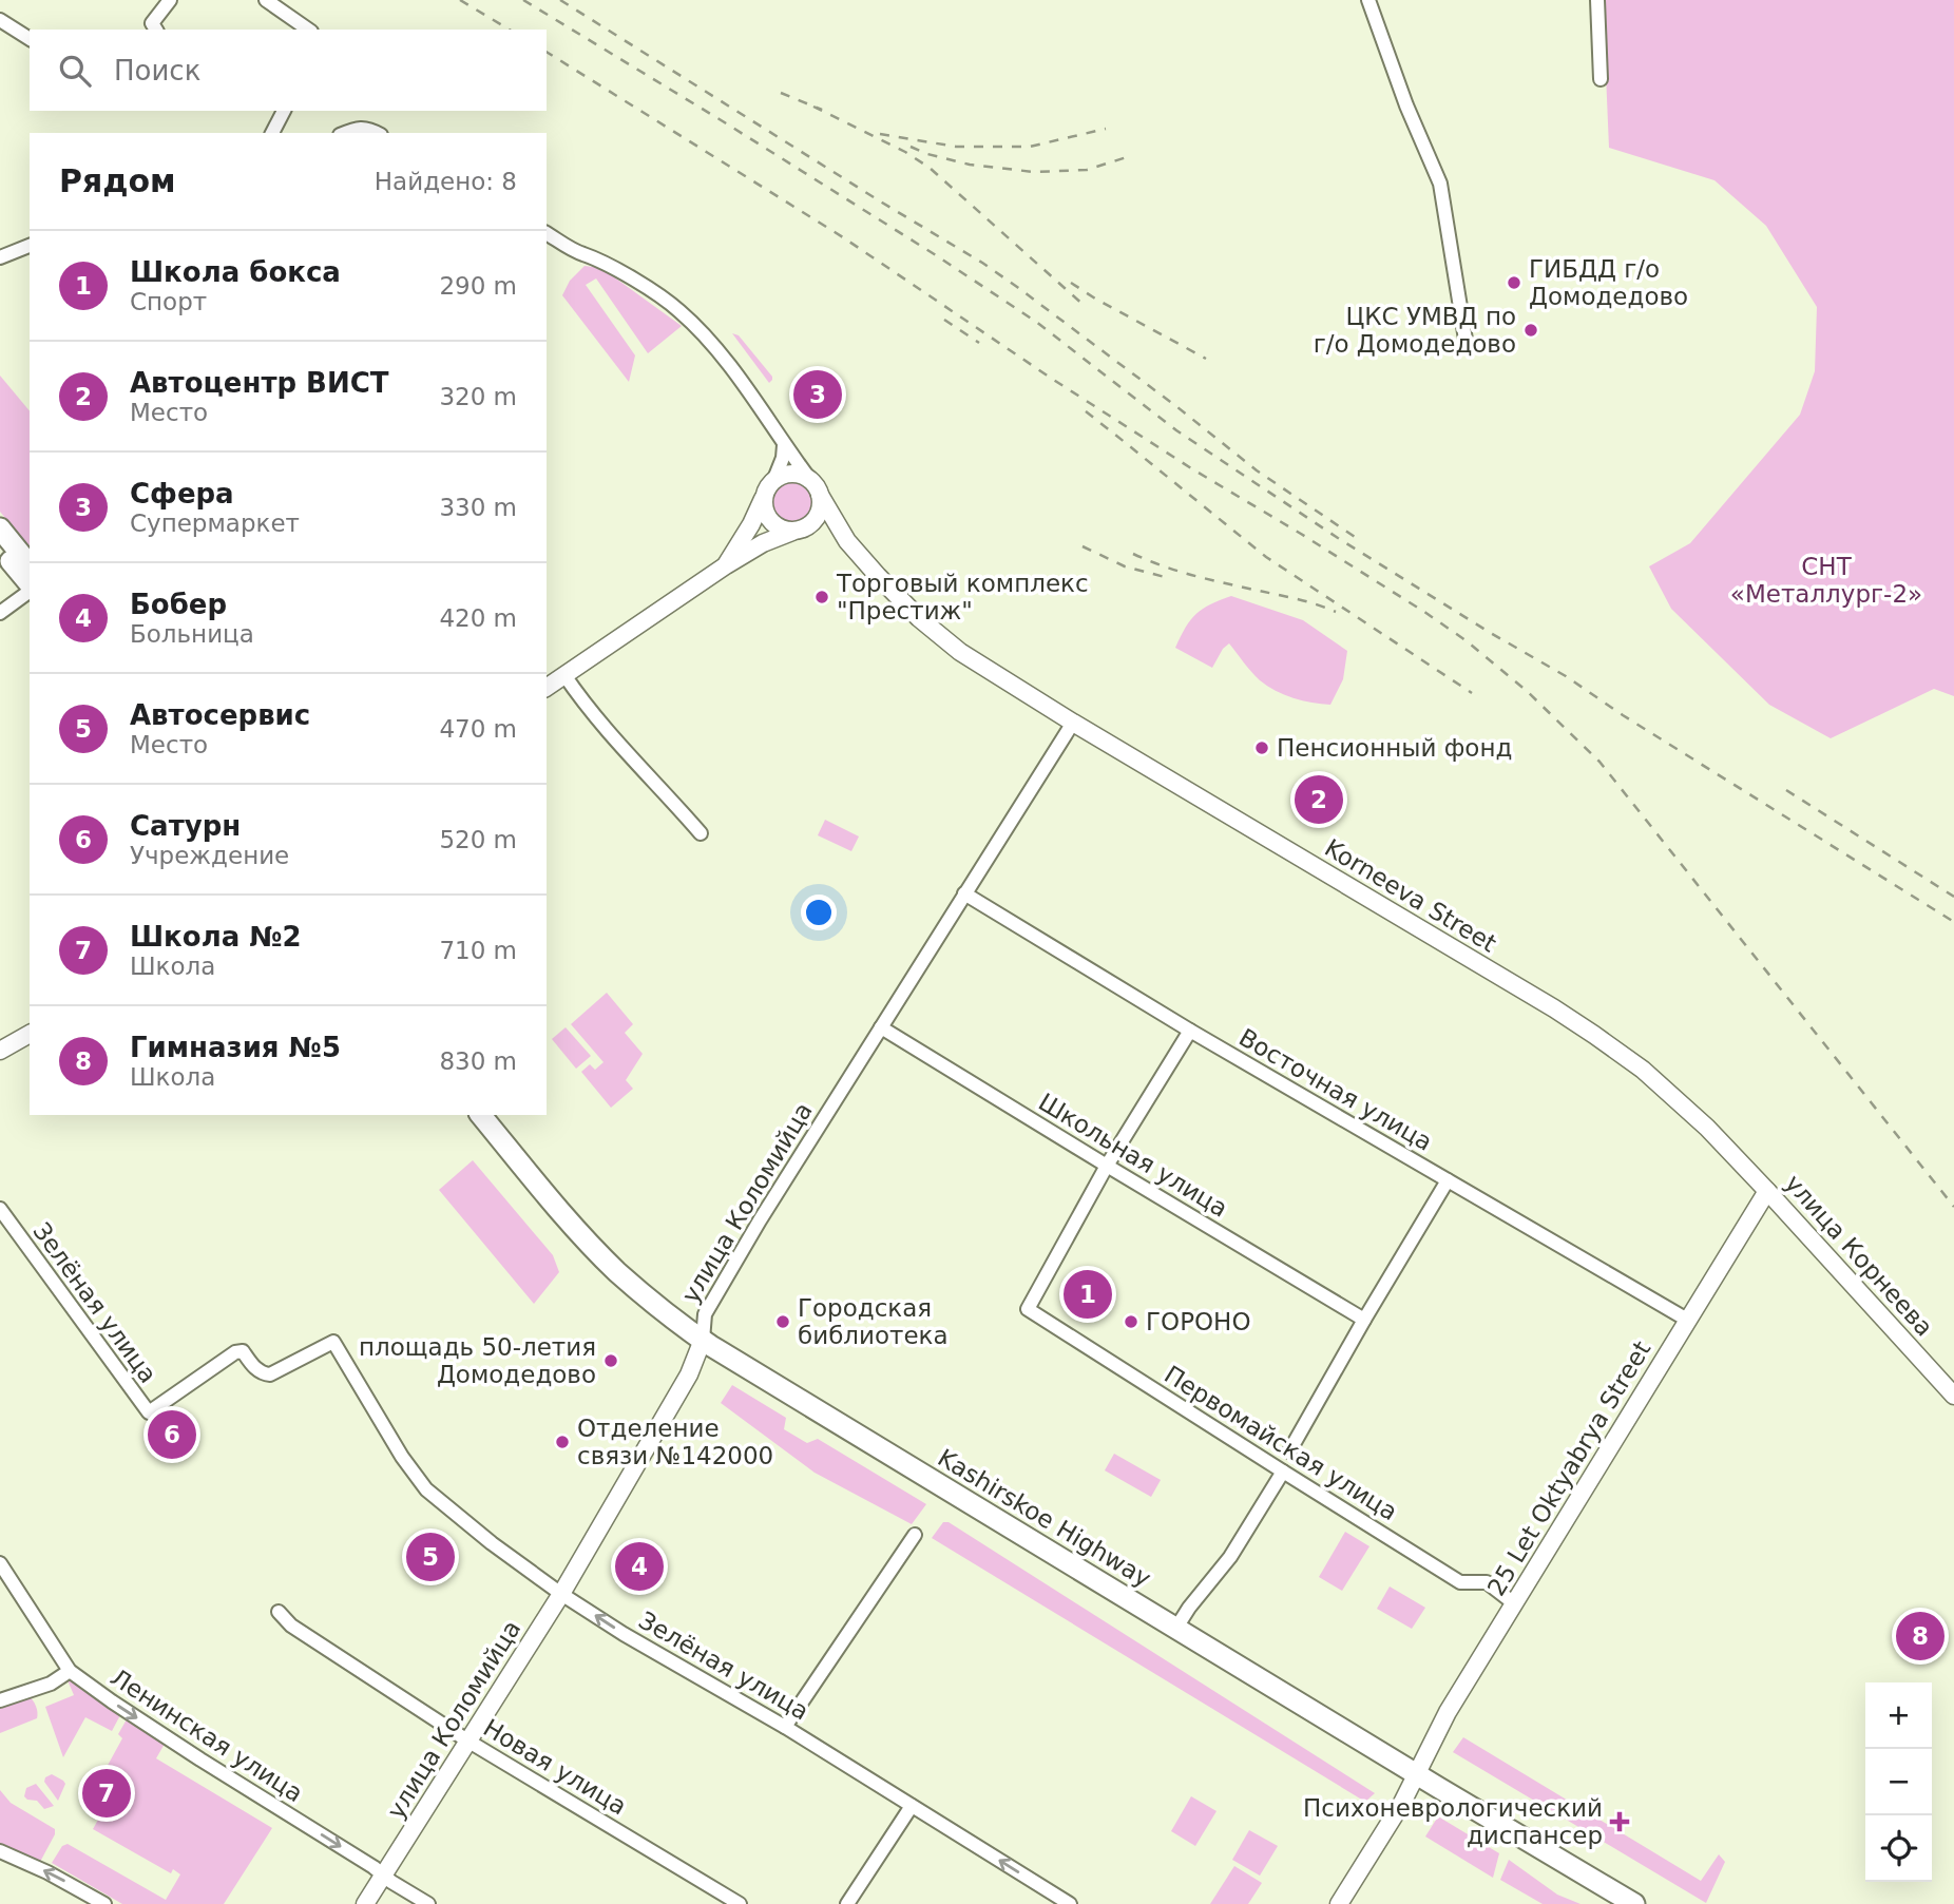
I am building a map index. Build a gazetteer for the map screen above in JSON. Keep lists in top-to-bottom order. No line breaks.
{"streets":{"main road":["Kashirskoe Highway"],"street":["Восточная улица","Школьная улица","улица Коломийца","улица Корнеева","Зелёная улица","Первомайская улица","25 Let Oktyabrya Street","Ленинская улица","Новая улица"]},"crossings":[["Восточная улица","улица Коломийца"],["Восточная улица","25 Let Oktyabrya Street"],["Школьная улица","улица Коломийца"],["Школьная улица","Первомайская улица"],["улица Коломийца","улица Корнеева"],["улица Коломийца","Зелёная улица"],["улица Коломийца","Kashirskoe Highway"],["улица Коломийца","Ленинская улица"],["улица Коломийца","Новая улица"],["улица Корнеева","25 Let Oktyabrya Street"],["Первомайская улица","25 Let Oktyabrya Street"],["25 Let Oktyabrya Street","Kashirskoe Highway"]],"one_way":["Ленинская улица"],"parks":["СНТ «Металлург-2»"],"places":{"other":["ГИБДД г/о Домодедово","ЦКС УМВД по г/о Домодедово","Торговый комплекс \"Престиж\"","Пенсионный фонд","Городская библиотека","ГОРОНО","площадь 50-летия Домодедово","Отделение связи №142000"],"health":["Психоневрологический диспансер"]},"page":{"search":"Поиск","heading":["Рядом","Найдено: 8"],"list":[{"mark":"1","name":"Школа бокса","note":"Спорт","value":"290 m"},{"mark":"2","name":"Автоцентр ВИСТ","note":"Место","value":"320 m"},{"mark":"3","name":"Сфера","note":"Супермаркет","value":"330 m"},{"mark":"4","name":"Бобер","note":"Больница","value":"420 m"},{"mark":"5","name":"Автосервис","note":"Место","value":"470 m"},{"mark":"6","name":"Сатурн","note":"Учреждение","value":"520 m"},{"mark":"7","name":"Школа №2","note":"Школа","value":"710 m"},{"mark":"8","name":"Гимназия №5","note":"Школа","value":"830 m"}],"pins":["3","2","1","6","5","4","8","7"],"map_buttons":["+","−"]}}
